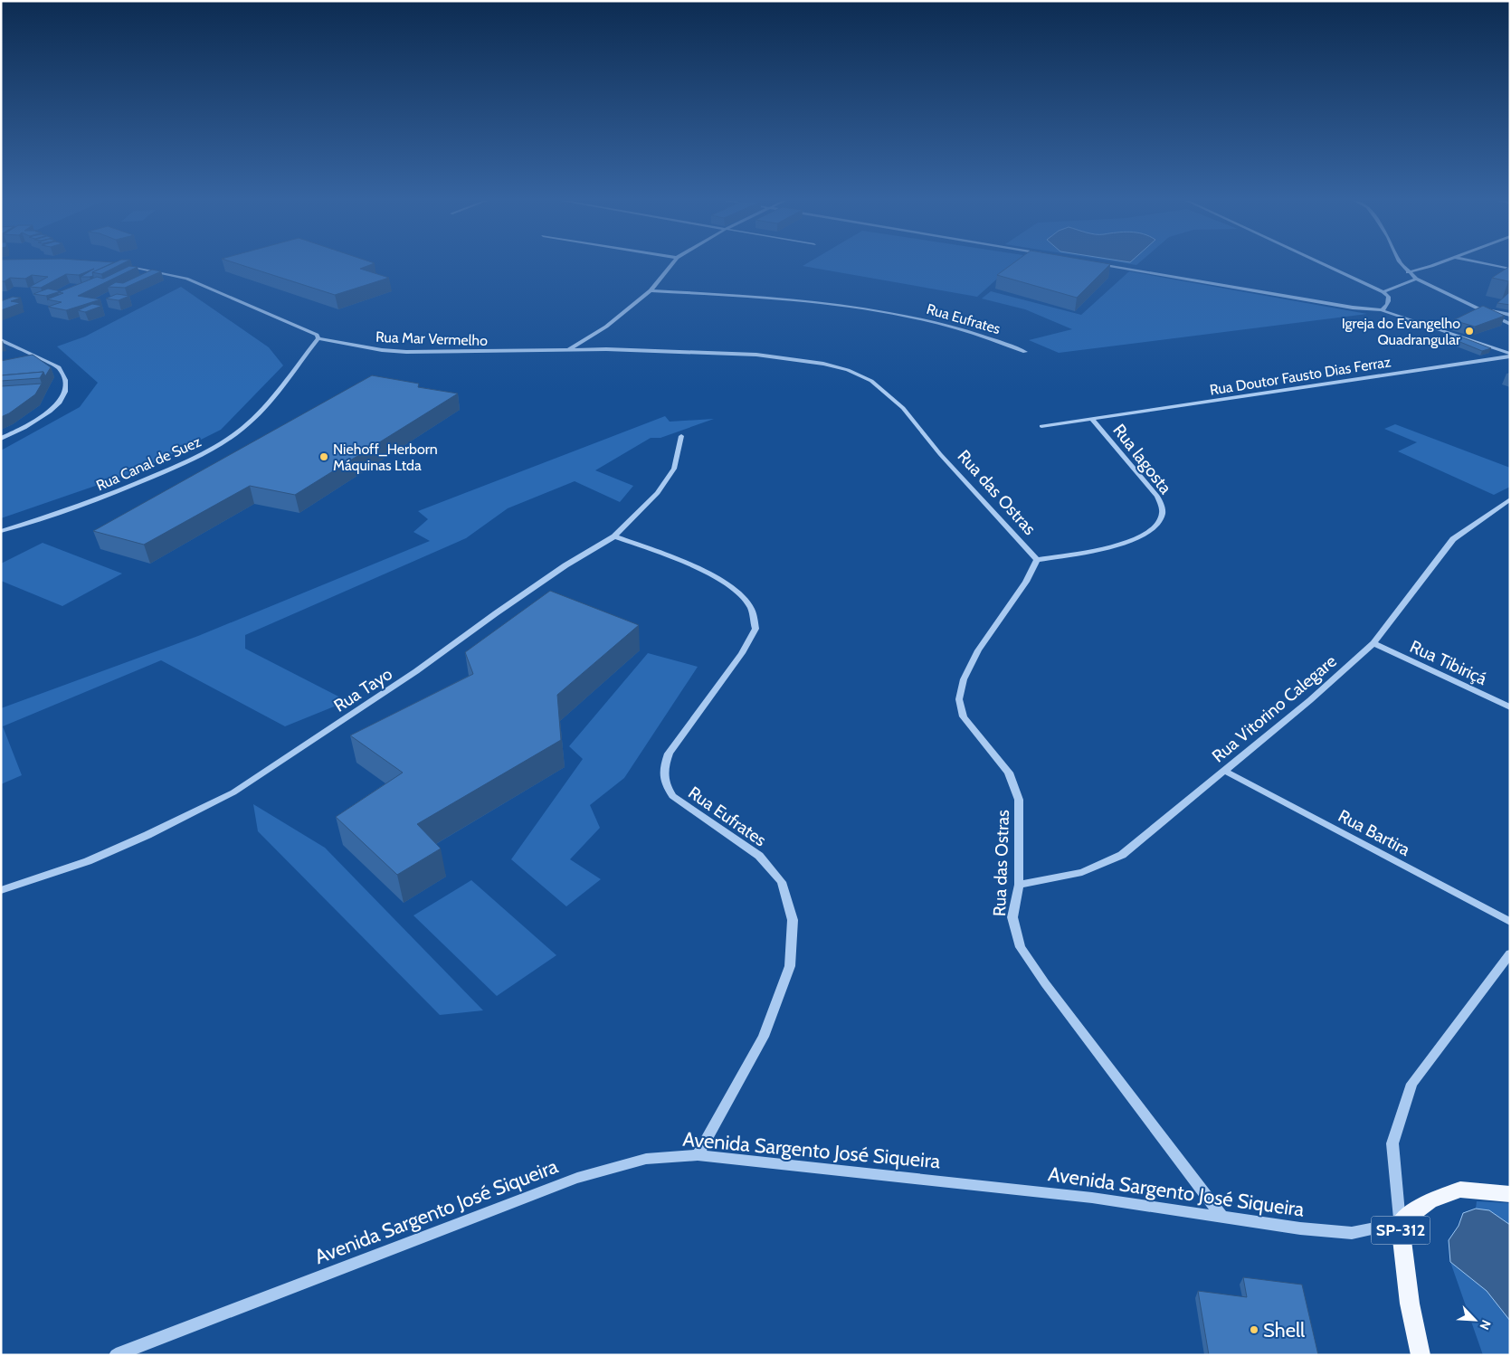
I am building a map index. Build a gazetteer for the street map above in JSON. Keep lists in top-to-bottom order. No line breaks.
{"streets":{"main road":["SP-312"],"street":["Rua Eufrates","Rua Mar Vermelho","Rua Doutor Fausto Dias Ferraz","Rua lagosta","Rua Canal de Suez","Rua das Ostras","Rua Tibiriçá","Rua Tayo","Rua Vitorino Calegare","Rua Bartira","Avenida Sargento José Siqueira"]},"crossings":[["Rua Eufrates","Rua Tayo"],["Rua Eufrates","Avenida Sargento José Siqueira"],["Rua Mar Vermelho","Rua Canal de Suez"],["Rua Mar Vermelho","Rua das Ostras"],["Rua Doutor Fausto Dias Ferraz","Rua lagosta"],["Rua lagosta","Rua das Ostras"],["Rua das Ostras","Rua Vitorino Calegare"],["Rua das Ostras","Avenida Sargento José Siqueira"],["Rua Tibiriçá","Rua Vitorino Calegare"],["Rua Vitorino Calegare","Rua Bartira"],["Avenida Sargento José Siqueira","SP-312"]],"places":["Igreja do Evangelho Quadrangular","Niehoff_Herborn Máquinas Ltda","Shell"],"north":"bottom right"}
